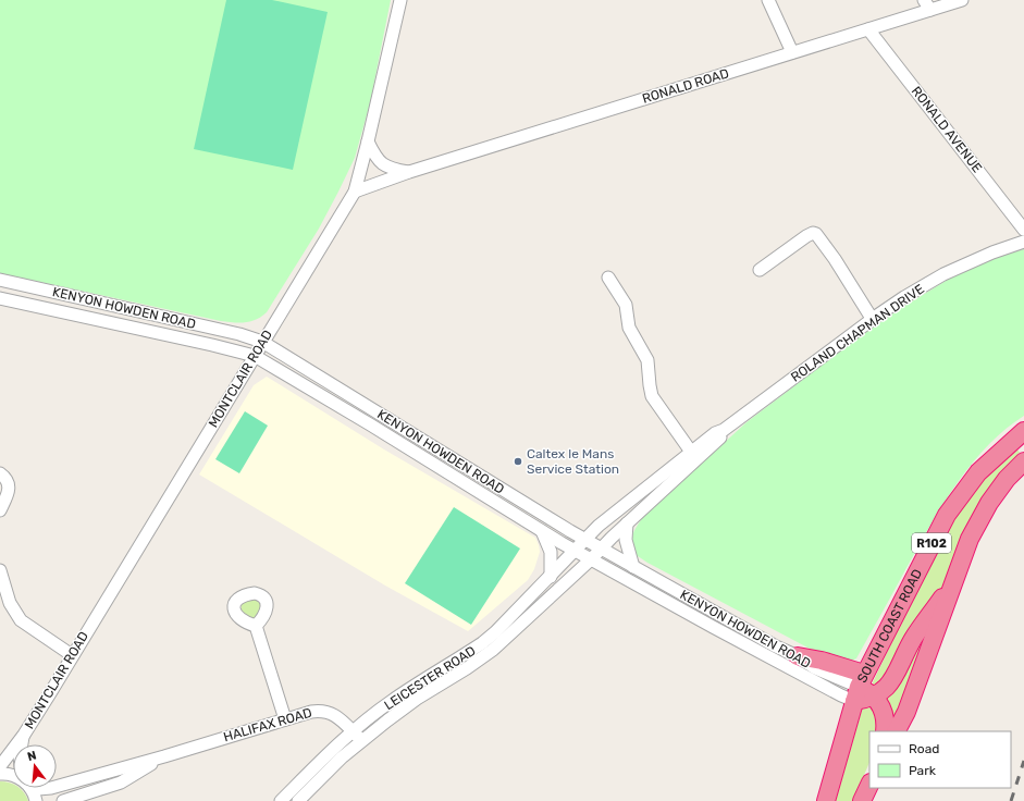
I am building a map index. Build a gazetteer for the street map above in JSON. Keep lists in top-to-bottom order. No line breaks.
{"streets":{"highway":["R102","SOUTH COAST ROAD"],"street":["RONALD ROAD","RONALD AVENUE","KENYON HOWDEN ROAD","ROLAND CHAPMAN DRIVE","MONTCLAIR ROAD","LEICESTER ROAD","HALIFAX ROAD"]},"crossings":[["RONALD ROAD","RONALD AVENUE"],["RONALD ROAD","MONTCLAIR ROAD"],["KENYON HOWDEN ROAD","ROLAND CHAPMAN DRIVE"],["KENYON HOWDEN ROAD","MONTCLAIR ROAD"],["KENYON HOWDEN ROAD","SOUTH COAST ROAD"],["KENYON HOWDEN ROAD","LEICESTER ROAD"],["ROLAND CHAPMAN DRIVE","LEICESTER ROAD"],["LEICESTER ROAD","HALIFAX ROAD"]],"places":["Caltex le Mans Service Station"],"legend":["Road","Park"],"north":"top"}
